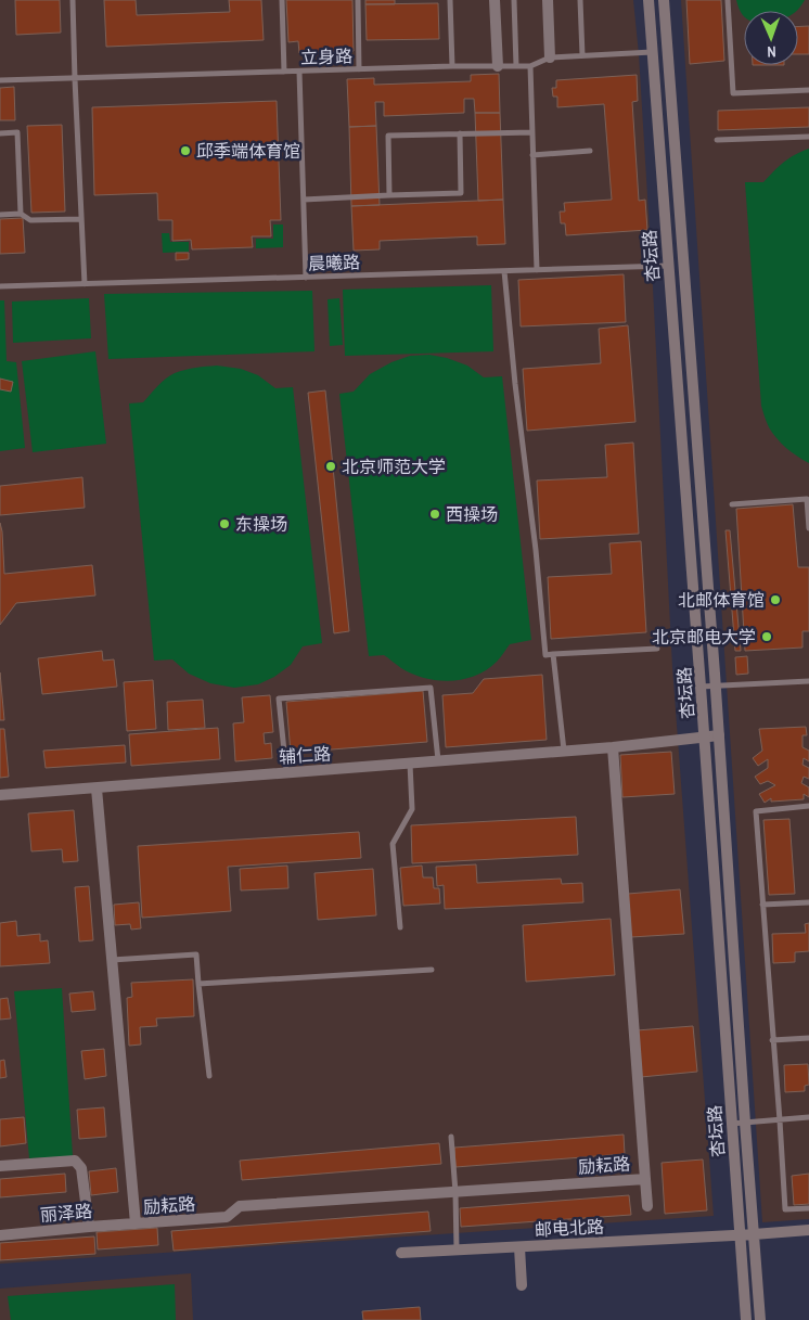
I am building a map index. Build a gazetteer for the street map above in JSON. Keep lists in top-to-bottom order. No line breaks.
{"streets":{"street":["杏坛路","辅仁路","励耘路","丽泽路","邮电北路"],"lane":["立身路","晨曦路"]},"crossings":[["立身路","杏坛路"],["杏坛路","晨曦路"],["杏坛路","辅仁路"],["杏坛路","邮电北路"],["辅仁路","励耘路"],["励耘路","丽泽路"]],"places":["邱季端体育馆","北京师范大学","西操场","东操场","北邮体育馆","北京邮电大学"],"north":"bottom"}
